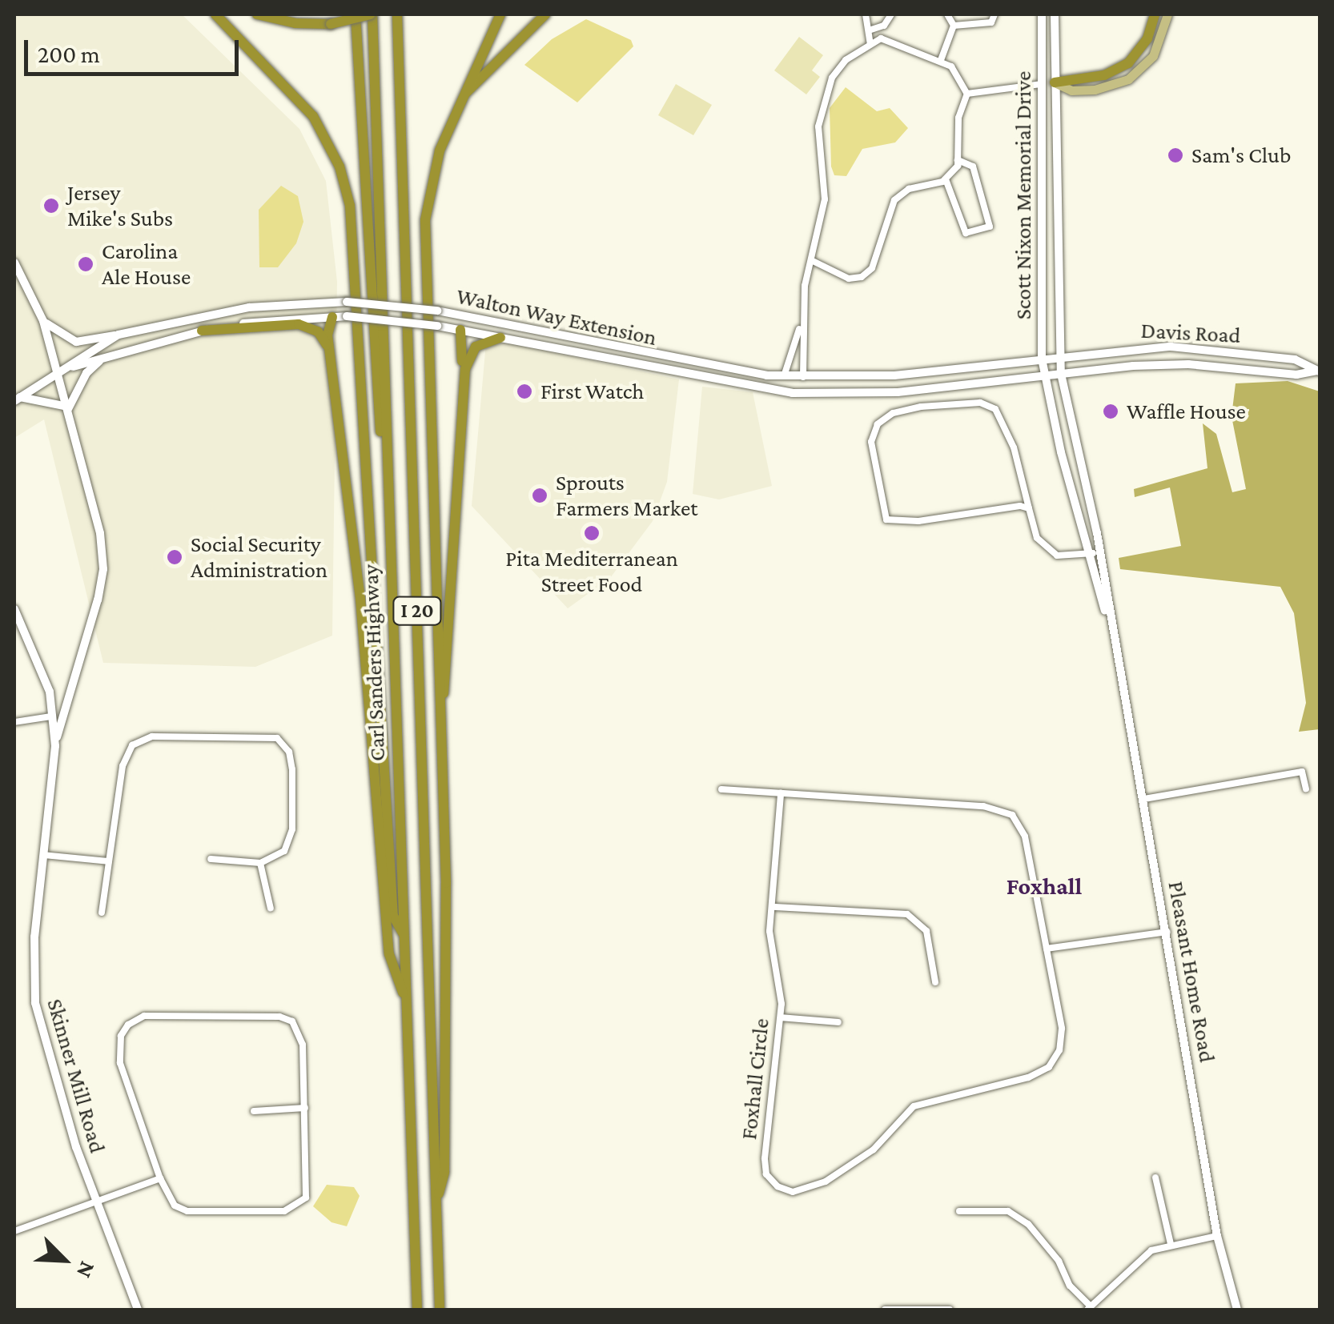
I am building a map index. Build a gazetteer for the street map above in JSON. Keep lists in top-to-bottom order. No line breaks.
{"streets":{"highway":["I 20","Carl Sanders Highway"],"main road":["Scott Nixon Memorial Drive","Walton Way Extension","Davis Road","Pleasant Home Road","Skinner Mill Road"],"street":["Foxhall Circle"]},"crossings":[["Scott Nixon Memorial Drive","Walton Way Extension"],["Scott Nixon Memorial Drive","Davis Road"],["Scott Nixon Memorial Drive","Pleasant Home Road"],["Walton Way Extension","Davis Road"],["Walton Way Extension","Pleasant Home Road"],["Davis Road","Pleasant Home Road"]],"districts":["Foxhall"],"places":["Sam's Club","Jersey Mike's Subs","Carolina Ale House","First Watch","Waffle House","Sprouts Farmers Market","Pita Mediterranean Street Food","Social Security Administration"],"scale_bar":"200 m","north":"bottom right"}
